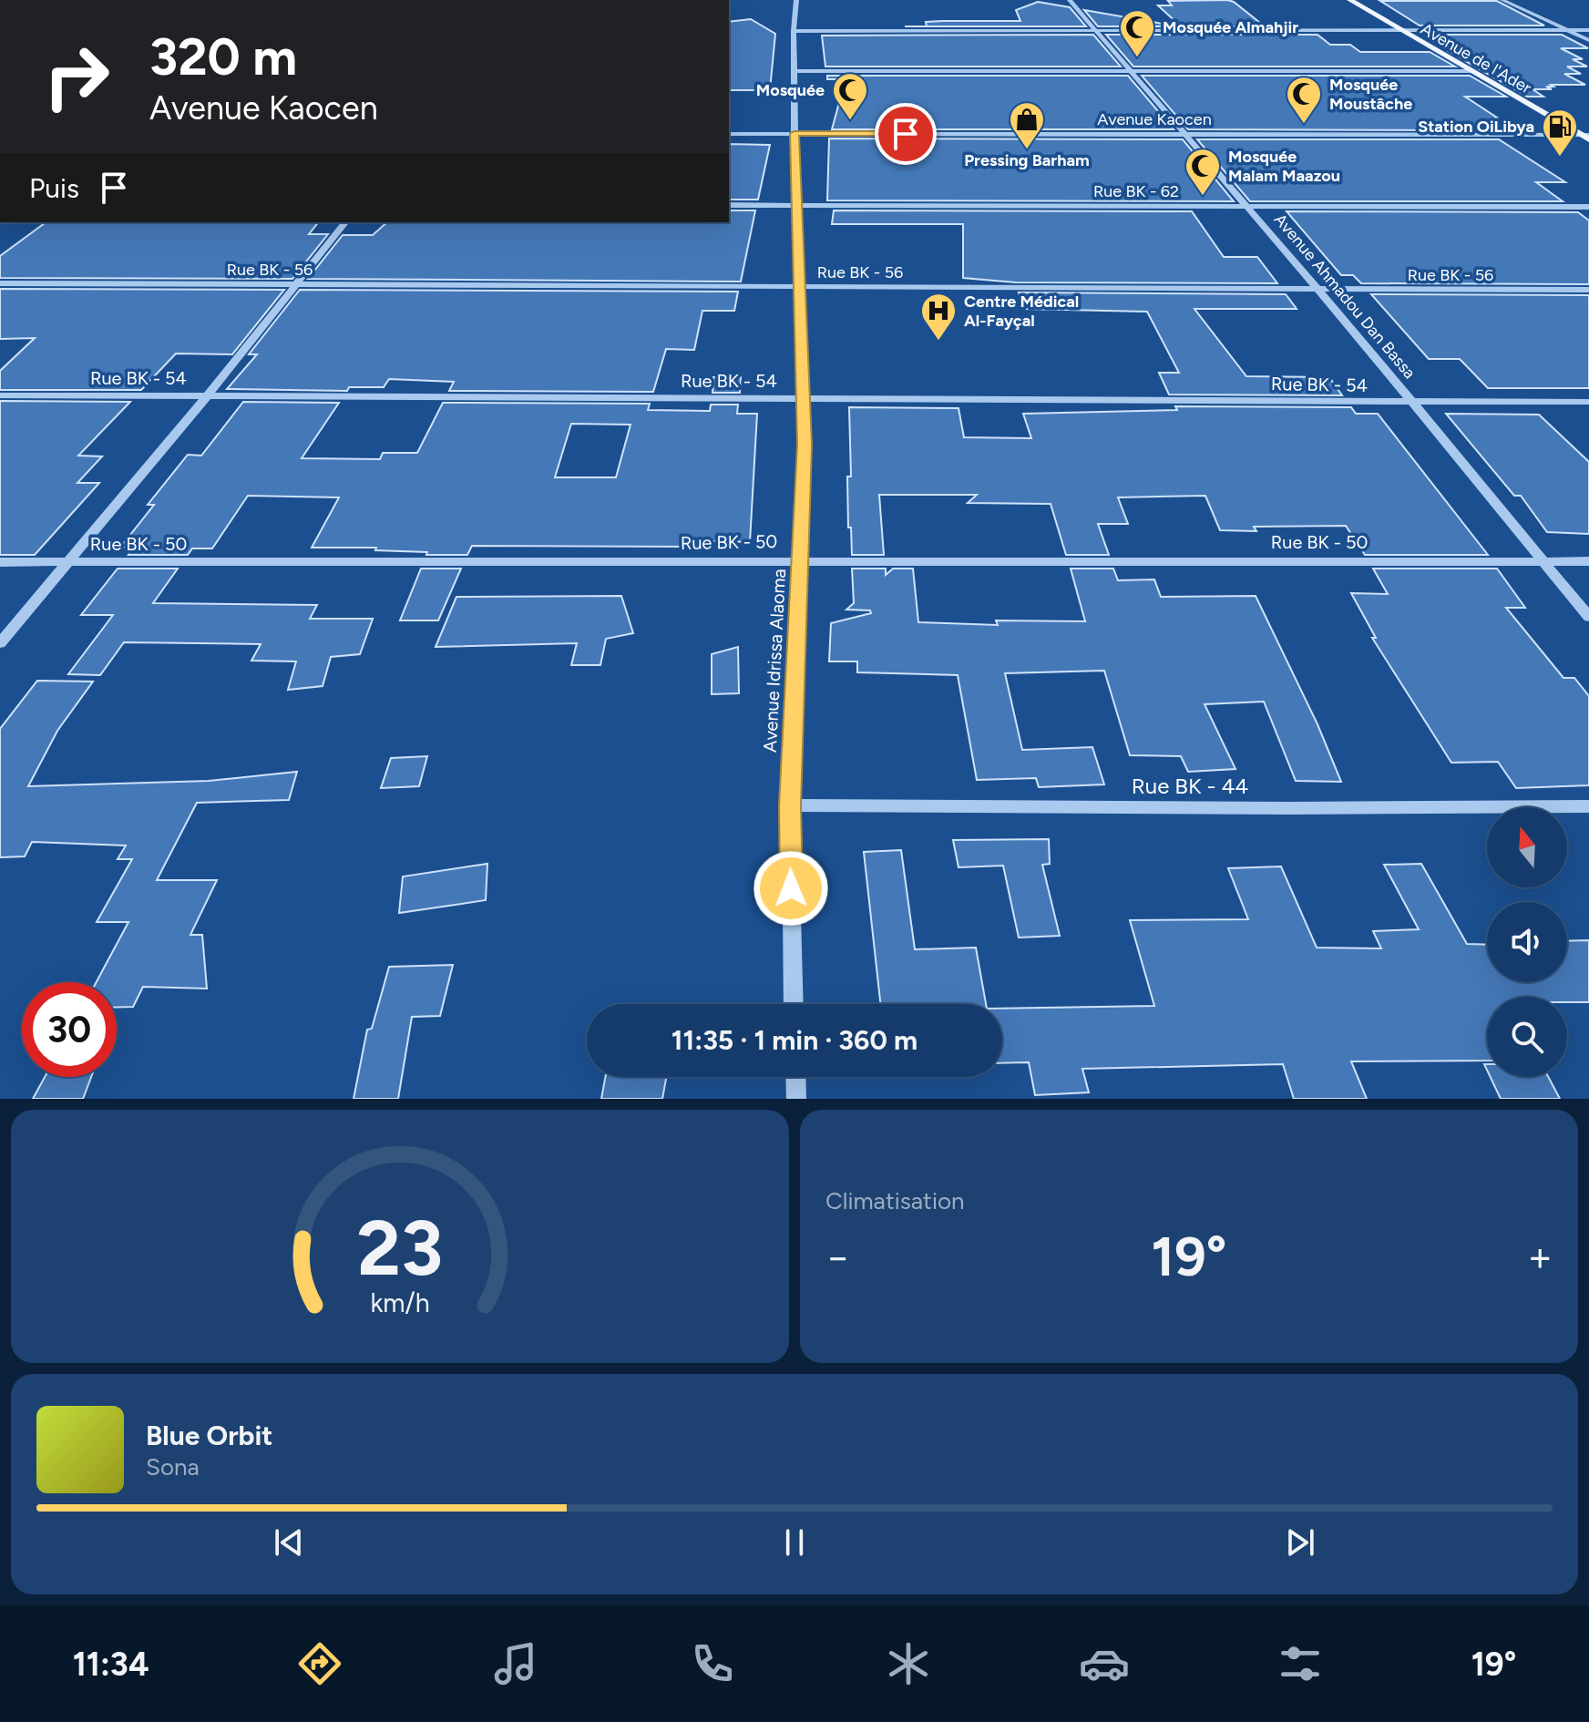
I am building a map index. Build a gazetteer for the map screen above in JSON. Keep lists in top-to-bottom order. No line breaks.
{"streets":{"main road":["Avenue de l'Ader"],"street":["Avenue Kaocen","Rue BK - 62","Rue BK - 56","Avenue Ahmadou Dan Bassa","Rue BK - 54","Rue BK - 50","Avenue Idrissa Alaoma","Rue BK - 44"]},"crossings":[["Avenue de l'Ader","Avenue Kaocen"],["Avenue Kaocen","Avenue Ahmadou Dan Bassa"],["Avenue Kaocen","Avenue Idrissa Alaoma"],["Rue BK - 62","Avenue Ahmadou Dan Bassa"],["Rue BK - 62","Avenue Idrissa Alaoma"],["Rue BK - 56","Avenue Ahmadou Dan Bassa"],["Rue BK - 56","Avenue Idrissa Alaoma"],["Avenue Ahmadou Dan Bassa","Rue BK - 54"],["Avenue Ahmadou Dan Bassa","Rue BK - 50"],["Rue BK - 54","Avenue Idrissa Alaoma"],["Rue BK - 50","Avenue Idrissa Alaoma"],["Avenue Idrissa Alaoma","Rue BK - 44"]],"places":{"mosque":["Mosquée Almahjir","Mosquée","Mosquée Moustâche","Mosquée Malam Maazou"],"shop":["Pressing Barham"],"fuel station":["Station OiLibya"],"hospital":["Centre Médical Al-Fayçal"]},"north":"top","page":{"turn":["320 m","Avenue Kaocen"],"then":"Puis","limit":"30","trip":"11:35 · 1 min · 360 m","tile":"Climatisation","heat":["−","19°","+"],"song":["Blue Orbit","Sona"],"tabs":["11:34","19°"],"gauge":["23","km/h"]}}
